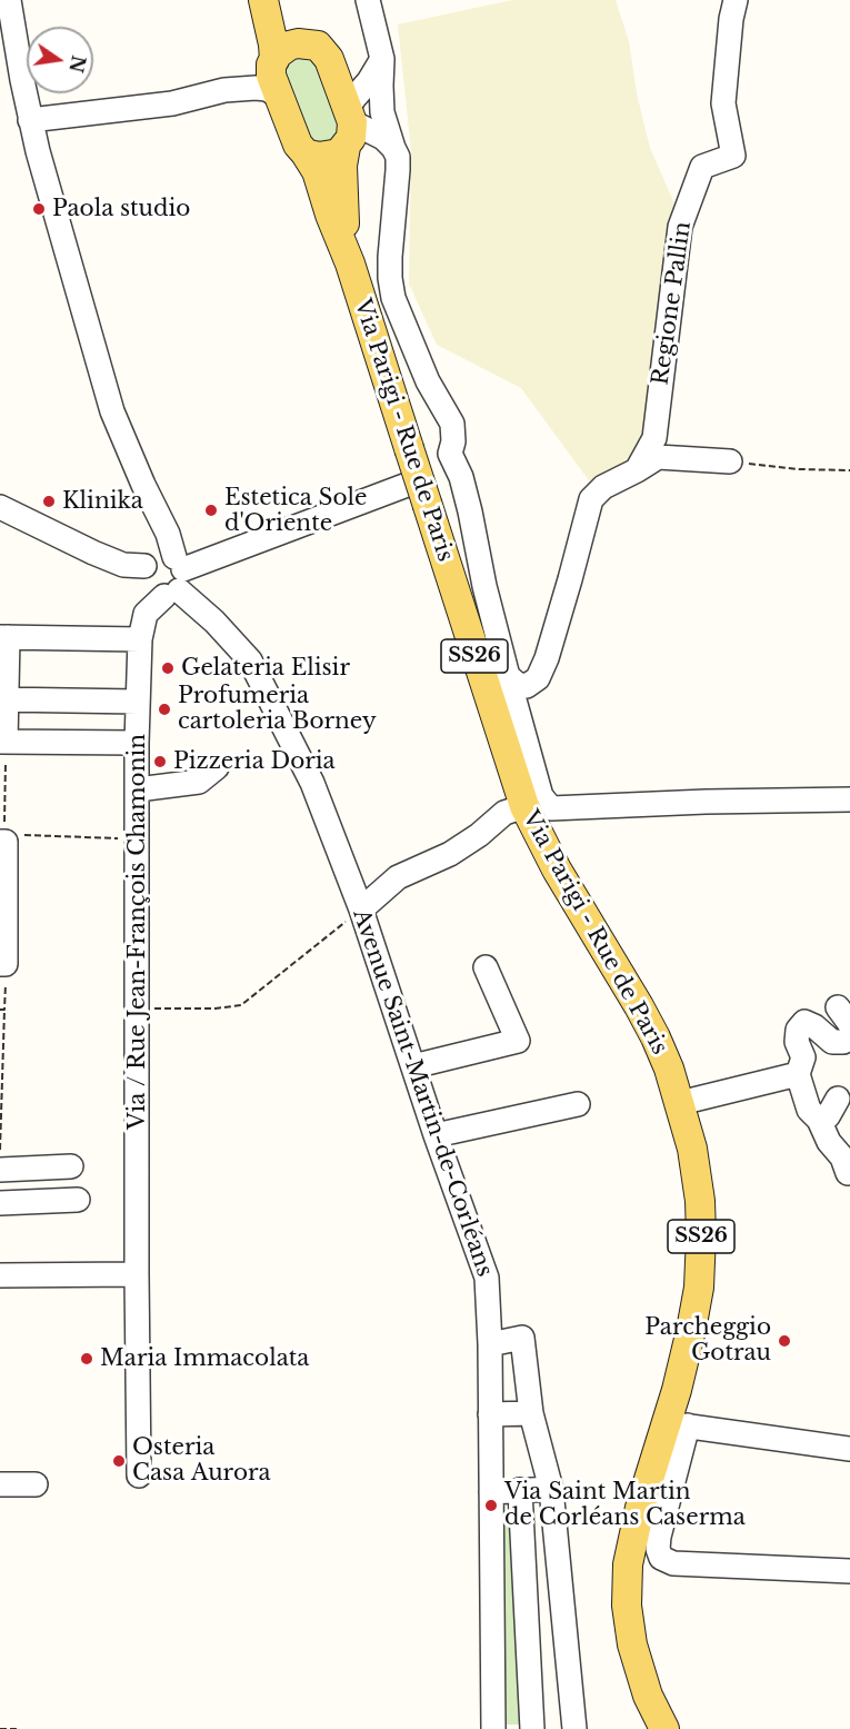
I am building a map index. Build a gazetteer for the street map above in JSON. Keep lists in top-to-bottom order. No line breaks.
{"streets":{"main road":["Via Parigi - Rue de Paris","SS26"],"street":["Regione Pallin","Via / Rue Jean-François Chamonin","Avenue Saint-Martin-de-Corléans"]},"crossings":[["Via / Rue Jean-François Chamonin","Avenue Saint-Martin-de-Corléans"]],"places":["Paola studio","Klinika","Estetica Sole d'Oriente","Gelateria Elisir","Profumeria cartoleria Borney","Pizzeria Doria","Parcheggio Gotrau","Maria Immacolata","Osteria Casa Aurora","Via Saint Martin de Corléans Caserma"],"north":"right"}
